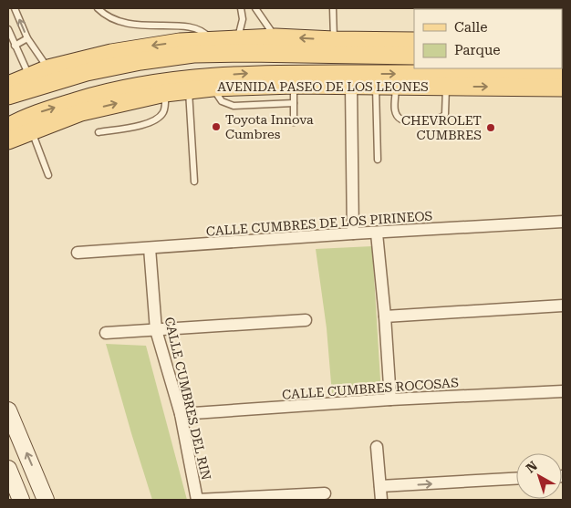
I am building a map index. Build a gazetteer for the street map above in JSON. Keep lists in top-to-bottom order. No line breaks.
{"streets":{"main road":["AVENIDA PASEO DE LOS LEONES"],"street":["CALLE CUMBRES DE LOS PIRINEOS","CALLE CUMBRES ROCOSAS","CALLE CUMBRES DEL RIN"]},"crossings":[["CALLE CUMBRES DE LOS PIRINEOS","CALLE CUMBRES DEL RIN"],["CALLE CUMBRES ROCOSAS","CALLE CUMBRES DEL RIN"]],"places":["Toyota Innova Cumbres","CHEVROLET CUMBRES"],"legend":["Calle","Parque"],"north":"top left"}
